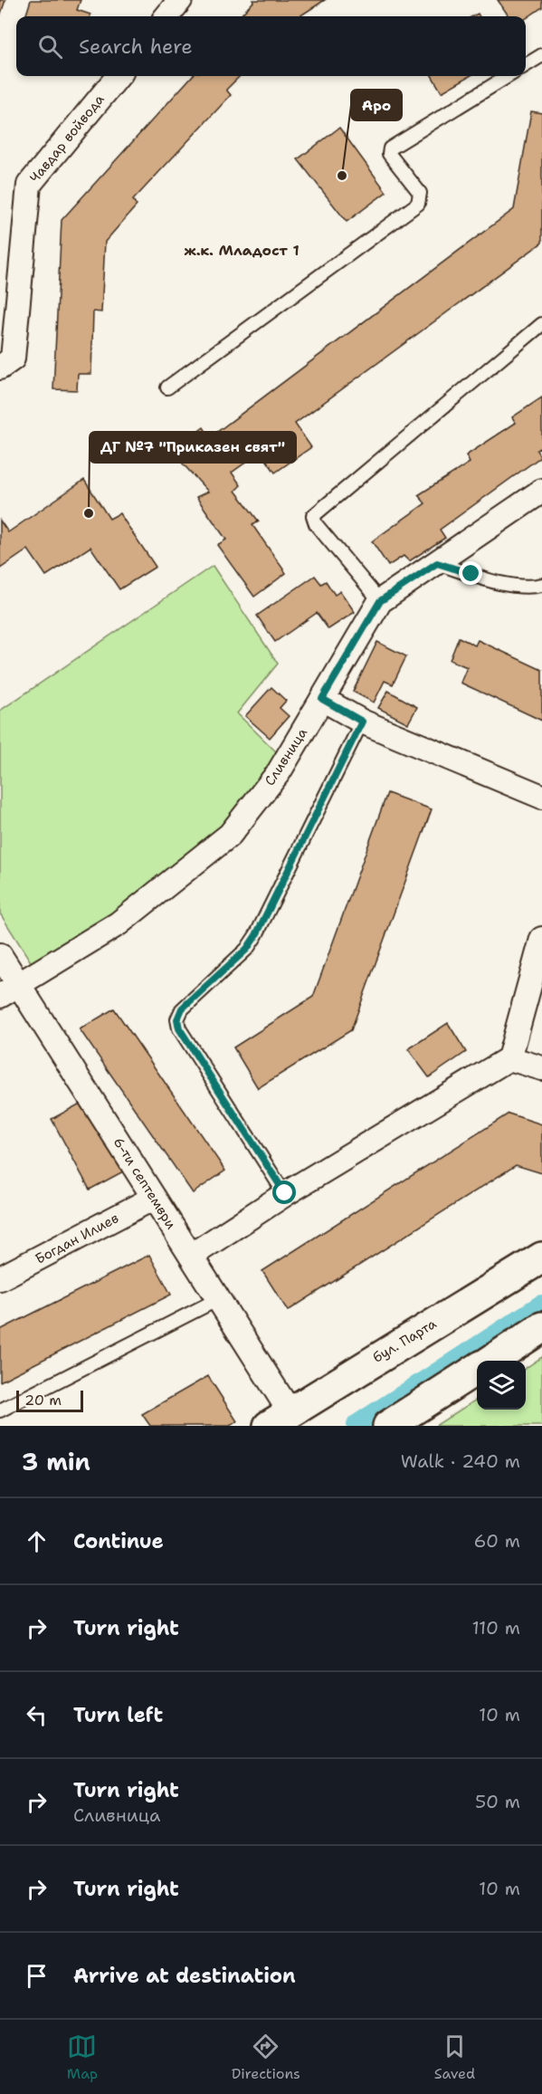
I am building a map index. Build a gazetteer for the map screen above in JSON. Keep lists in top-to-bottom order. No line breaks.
{"streets":{"main road":["бул. Парта"],"street":["Чавдар войвода","Сливница","6-ти септември","Богдан Илиев"]},"crossings":[["Сливница","6-ти септември"],["6-ти септември","Богдан Илиев"],["6-ти септември","бул. Парта"]],"districts":["ж.к. Младост 1"],"places":["Аро","ДГ №7 \"Приказен свят\""],"scale_bar":"20 m","page":{"search":"Search here","scale":"20 m","heading":["3 min","Walk · 240 m"],"list":[["Continue","60 m"],["Turn right","110 m"],["Turn left","10 m"],["Turn right","Сливница","50 m"],["Turn right","10 m"],"Arrive at destination"],"nav":["Map","Directions","Saved"]}}
